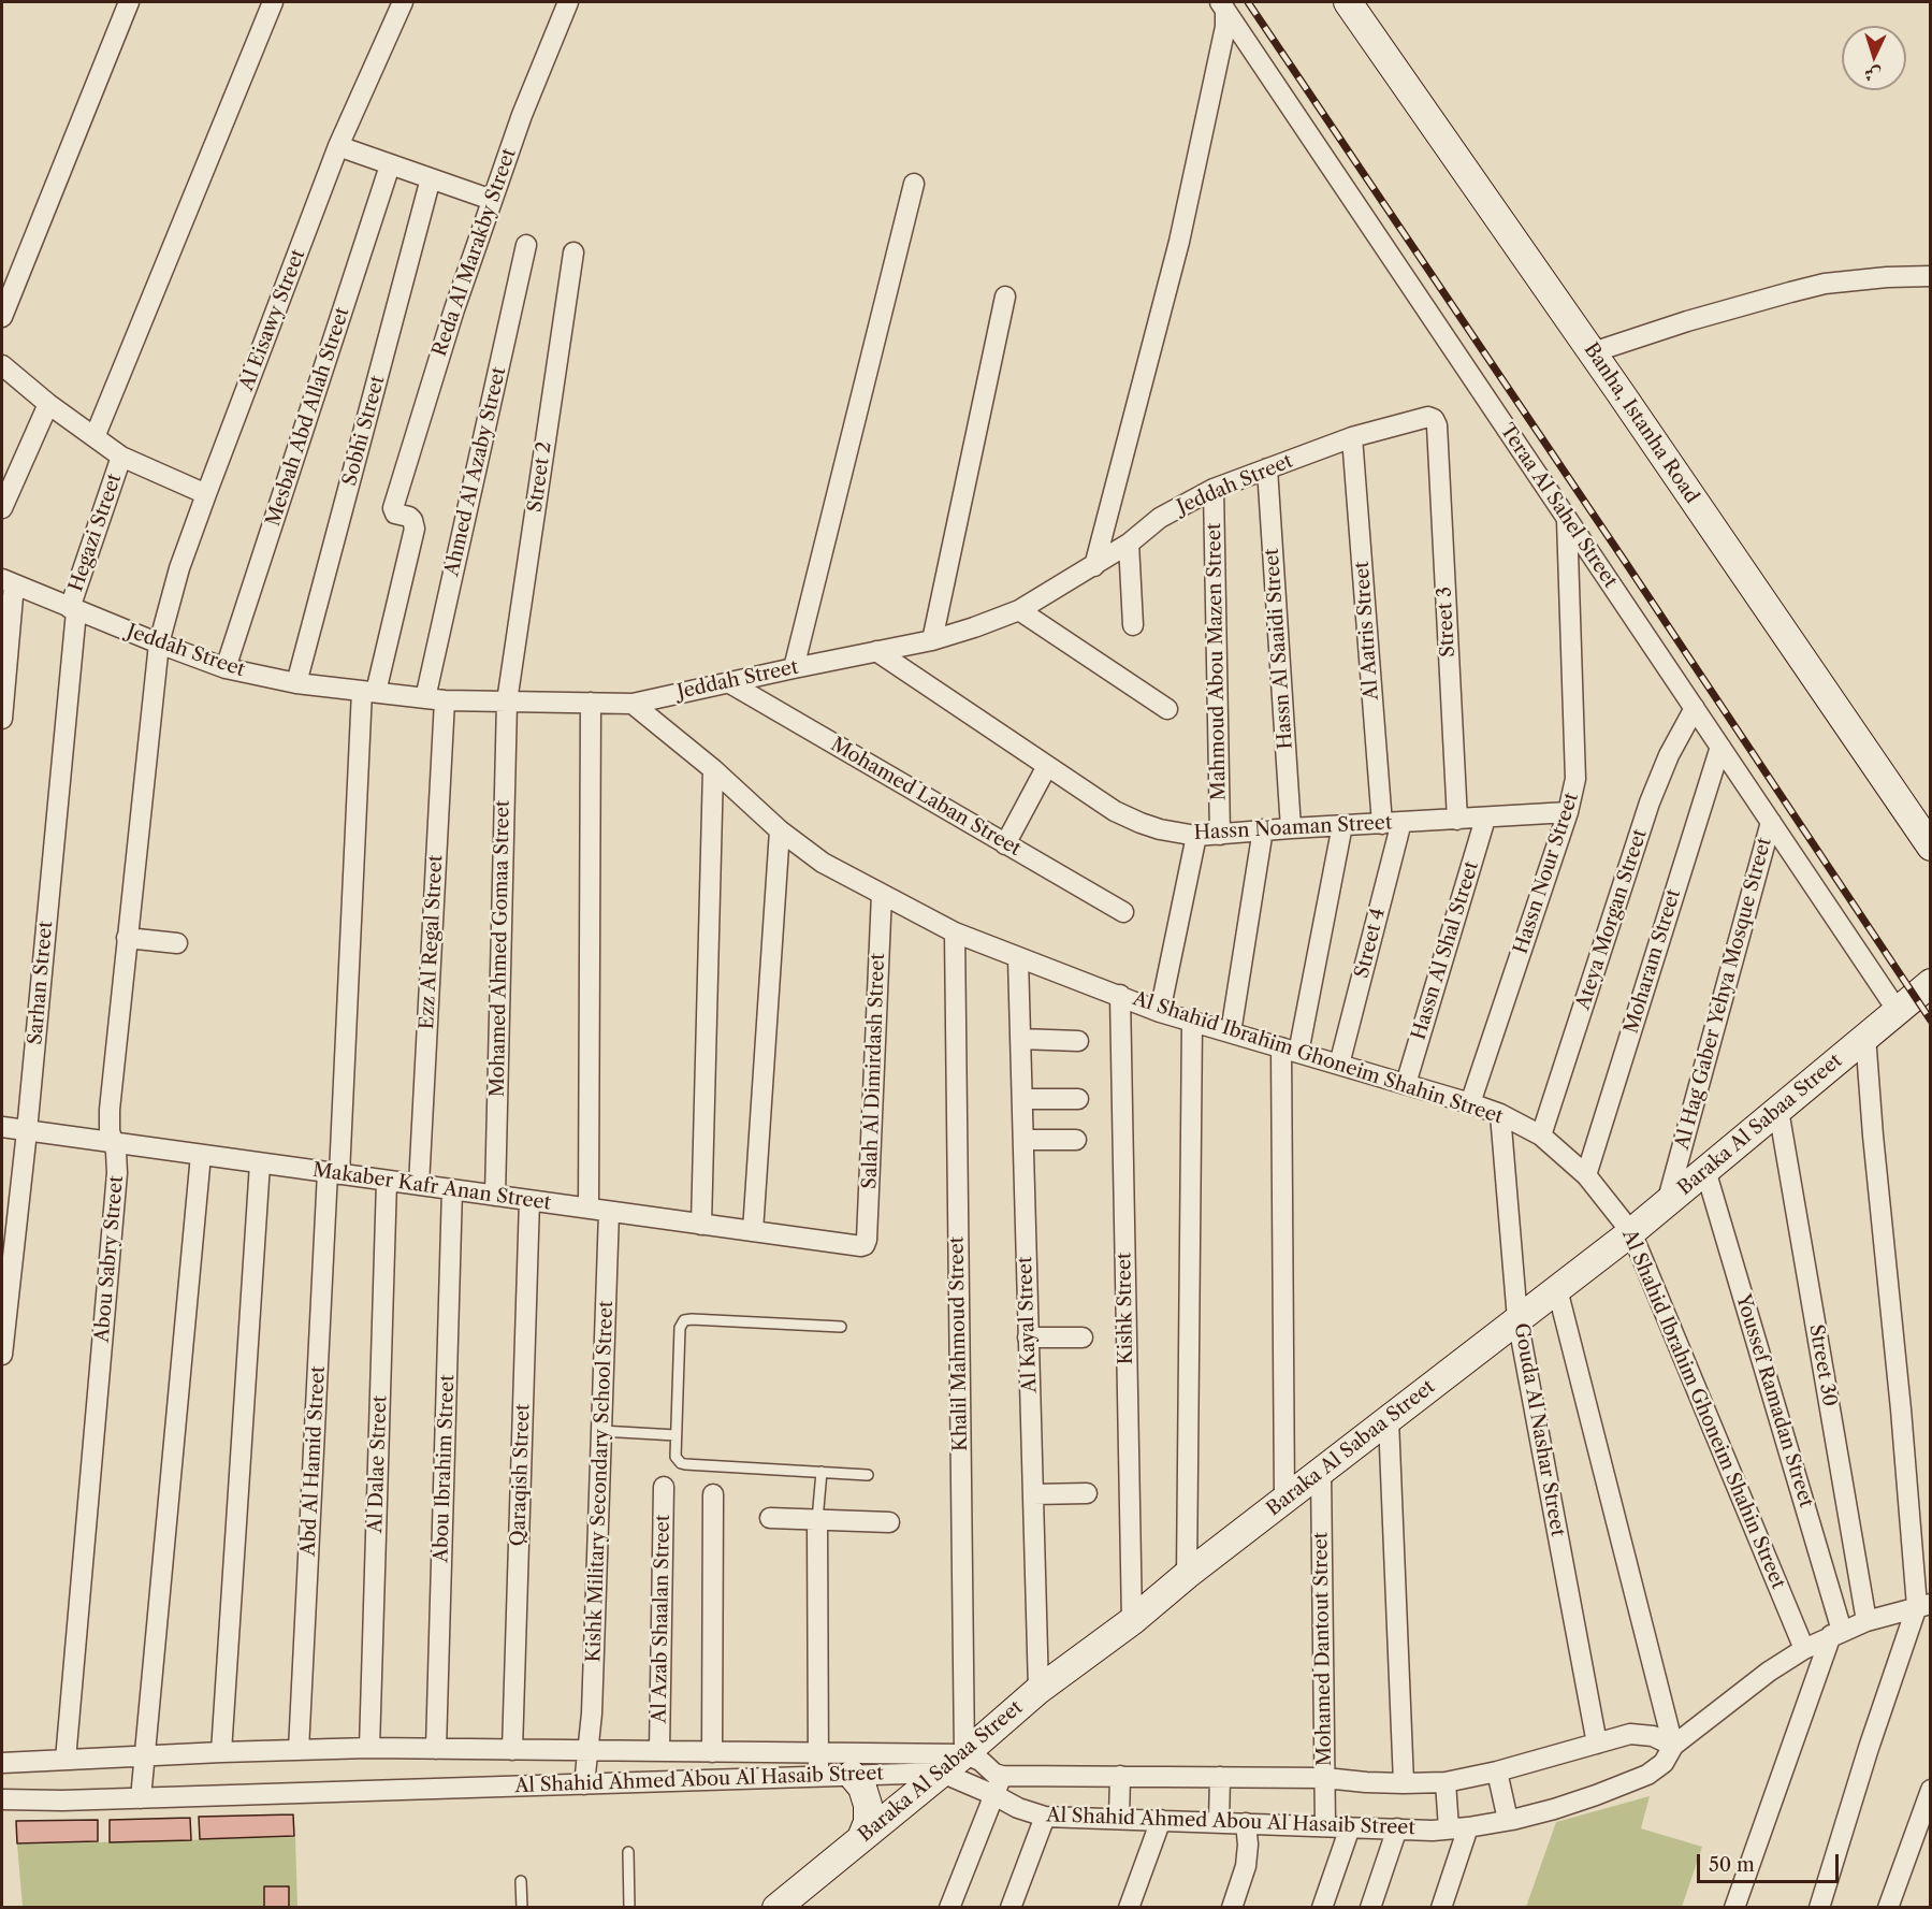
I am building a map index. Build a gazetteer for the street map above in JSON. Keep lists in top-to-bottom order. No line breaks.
{"streets":{"main road":["Banha, Istanha Road","Baraka Al Sabaa Street"],"street":["Reda Al Marakby Street","Al Eisawy Street","Mesbah Abd Allah Street","Sobhi Street","Ahmed Al Azaby Street","Street 2","Jeddah Street","Teraa Al Sahel Street","Hegazi Street","Street 3","Al Aatris Street","Hassn Al Saaidi Street","Mahmoud Abou Mazen Street","Mohamed Laban Street","Hassn Noaman Street","Hassn Nour Street","Ateya Morgan Street","Ezz Al Regal Street","Street 4","Mohamed Ahmed Gomaa Street","Hassn Al Shal Street","Moharam Street","Sarhan Street","Al Hag Gaber Yehya Mosque Street","Al Shahid Ibrahim Ghoneim Shahin Street","Salah Al Dimirdash Street","Makaber Kafr Anan Street","Abou Sabry Street","Kishk Street","Al Kayal Street","Khalil Mahmoud Street","Street 30","Youssef Ramadan Street","Gouda Al Nashar Street","Abd Al Hamid Street","Al Dalae Street","Abou Ibrahim Street","Qaraqish Street","Kishk Military Secondary School Street","Al Azab Shaalan Street","Mohamed Dantout Street","Al Shahid Ahmed Abou Al Hasaib Street"]},"crossings":[["Reda Al Marakby Street","Abd Al Hamid Street"],["Al Eisawy Street","Jeddah Street"],["Al Eisawy Street","Abou Sabry Street"],["Mesbah Abd Allah Street","Jeddah Street"],["Sobhi Street","Jeddah Street"],["Ahmed Al Azaby Street","Jeddah Street"],["Ahmed Al Azaby Street","Ezz Al Regal Street"],["Street 2","Jeddah Street"],["Street 2","Mohamed Ahmed Gomaa Street"],["Jeddah Street","Hegazi Street"],["Jeddah Street","Street 3"],["Jeddah Street","Al Aatris Street"],["Jeddah Street","Hassn Al Saaidi Street"],["Jeddah Street","Mahmoud Abou Mazen Street"],["Jeddah Street","Mohamed Laban Street"],["Jeddah Street","Hassn Noaman Street"],["Jeddah Street","Ezz Al Regal Street"],["Jeddah Street","Mohamed Ahmed Gomaa Street"],["Jeddah Street","Sarhan Street"],["Jeddah Street","Al Shahid Ibrahim Ghoneim Shahin Street"],["Jeddah Street","Abou Sabry Street"],["Jeddah Street","Abd Al Hamid Street"],["Teraa Al Sahel Street","Hassn Nour Street"],["Teraa Al Sahel Street","Ateya Morgan Street"],["Teraa Al Sahel Street","Moharam Street"],["Teraa Al Sahel Street","Al Hag Gaber Yehya Mosque Street"],["Teraa Al Sahel Street","Baraka Al Sabaa Street"],["Hegazi Street","Sarhan Street"],["Street 3","Hassn Noaman Street"],["Al Aatris Street","Hassn Noaman Street"],["Al Aatris Street","Street 4"],["Hassn Al Saaidi Street","Hassn Noaman Street"],["Mahmoud Abou Mazen Street","Hassn Noaman Street"],["Hassn Noaman Street","Hassn Nour Street"],["Hassn Noaman Street","Street 4"],["Hassn Noaman Street","Hassn Al Shal Street"],["Hassn Nour Street","Al Shahid Ibrahim Ghoneim Shahin Street"],["Ateya Morgan Street","Al Shahid Ibrahim Ghoneim Shahin Street"],["Ezz Al Regal Street","Makaber Kafr Anan Street"],["Street 4","Al Shahid Ibrahim Ghoneim Shahin Street"],["Mohamed Ahmed Gomaa Street","Makaber Kafr Anan Street"],["Hassn Al Shal Street","Al Shahid Ibrahim Ghoneim Shahin Street"],["Moharam Street","Al Shahid Ibrahim Ghoneim Shahin Street"],["Sarhan Street","Makaber Kafr Anan Street"],["Al Hag Gaber Yehya Mosque Street","Baraka Al Sabaa Street"],["Al Shahid Ibrahim Ghoneim Shahin Street","Salah Al Dimirdash Street"],["Al Shahid Ibrahim Ghoneim Shahin Street","Baraka Al Sabaa Street"],["Al Shahid Ibrahim Ghoneim Shahin Street","Kishk Street"],["Al Shahid Ibrahim Ghoneim Shahin Street","Al Kayal Street"],["Al Shahid Ibrahim Ghoneim Shahin Street","Khalil Mahmoud Street"],["Al Shahid Ibrahim Ghoneim Shahin Street","Gouda Al Nashar Street"],["Al Shahid Ibrahim Ghoneim Shahin Street","Al Shahid Ahmed Abou Al Hasaib Street"],["Salah Al Dimirdash Street","Makaber Kafr Anan Street"],["Baraka Al Sabaa Street","Kishk Street"],["Baraka Al Sabaa Street","Al Kayal Street"],["Baraka Al Sabaa Street","Khalil Mahmoud Street"],["Baraka Al Sabaa Street","Street 30"],["Baraka Al Sabaa Street","Youssef Ramadan Street"],["Baraka Al Sabaa Street","Gouda Al Nashar Street"],["Baraka Al Sabaa Street","Mohamed Dantout Street"],["Baraka Al Sabaa Street","Al Shahid Ahmed Abou Al Hasaib Street"],["Makaber Kafr Anan Street","Abou Sabry Street"],["Makaber Kafr Anan Street","Abd Al Hamid Street"],["Makaber Kafr Anan Street","Al Dalae Street"],["Makaber Kafr Anan Street","Abou Ibrahim Street"],["Makaber Kafr Anan Street","Qaraqish Street"],["Makaber Kafr Anan Street","Kishk Military Secondary School Street"],["Abou Sabry Street","Al Shahid Ahmed Abou Al Hasaib Street"],["Khalil Mahmoud Street","Al Shahid Ahmed Abou Al Hasaib Street"],["Street 30","Al Shahid Ahmed Abou Al Hasaib Street"],["Youssef Ramadan Street","Al Shahid Ahmed Abou Al Hasaib Street"],["Gouda Al Nashar Street","Al Shahid Ahmed Abou Al Hasaib Street"],["Abd Al Hamid Street","Al Shahid Ahmed Abou Al Hasaib Street"],["Al Dalae Street","Al Shahid Ahmed Abou Al Hasaib Street"],["Abou Ibrahim Street","Al Shahid Ahmed Abou Al Hasaib Street"],["Qaraqish Street","Al Shahid Ahmed Abou Al Hasaib Street"],["Kishk Military Secondary School Street","Al Shahid Ahmed Abou Al Hasaib Street"],["Al Azab Shaalan Street","Al Shahid Ahmed Abou Al Hasaib Street"],["Mohamed Dantout Street","Al Shahid Ahmed Abou Al Hasaib Street"]],"scale_bar":"50 m","north":"bottom"}
